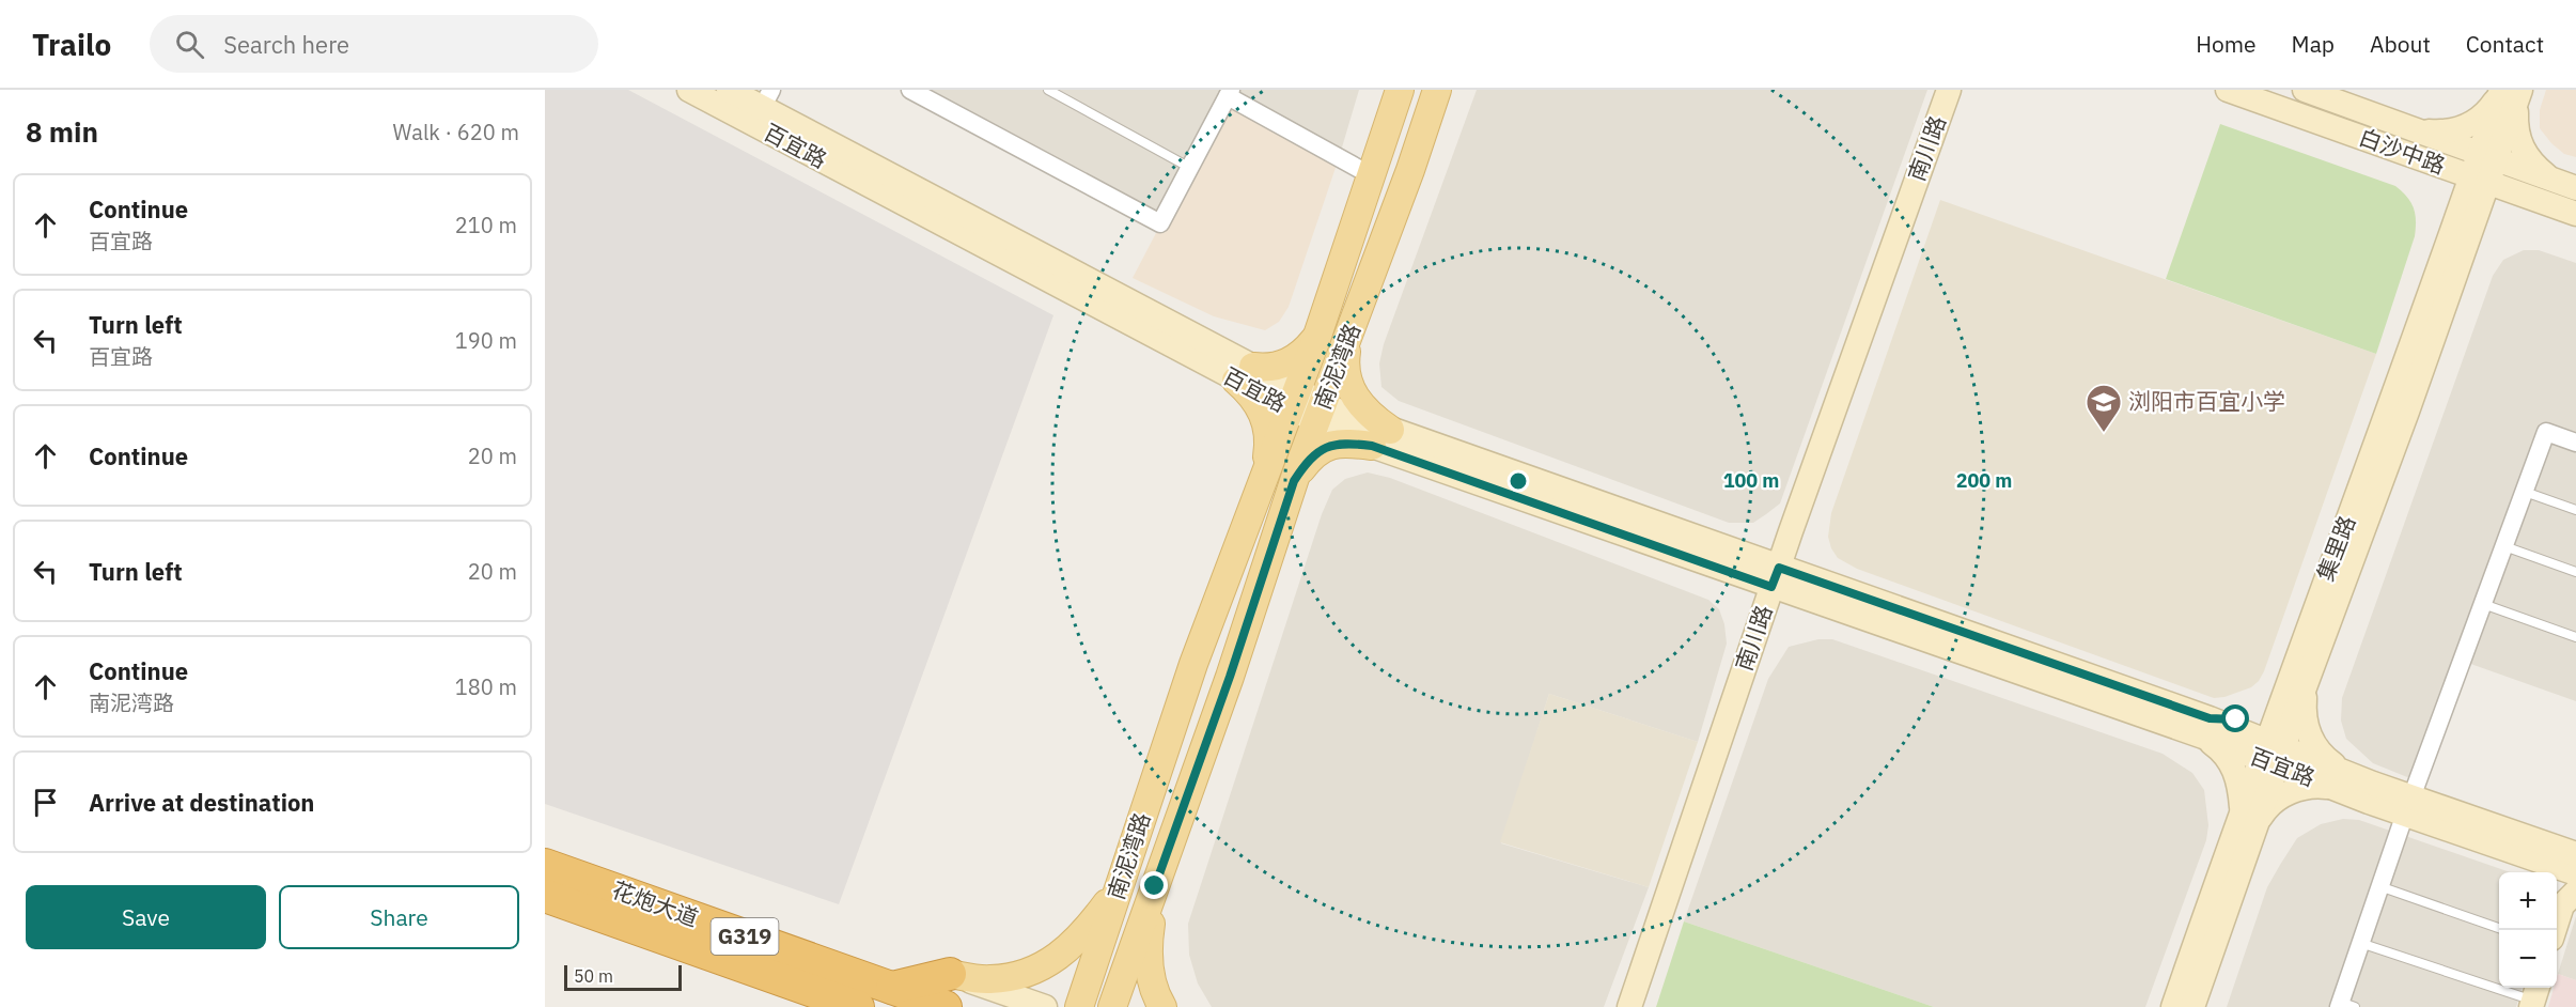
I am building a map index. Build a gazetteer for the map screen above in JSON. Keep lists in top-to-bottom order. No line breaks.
{"streets":{"highway":["花炮大道","G319"],"main road":["南泥湾路"],"street":["百宜路","南川路","白沙中路","集里路"]},"crossings":[["百宜路","南川路"],["百宜路","南泥湾路"],["百宜路","集里路"],["白沙中路","集里路"]],"places":{"school or university":["浏阳市百宜小学"]},"scale_bar":"50 m","page":{"header":"Trailo","search":"Search here","nav":["Home","Map","About","Contact"],"heading":["8 min","Walk · 620 m"],"list":[["Continue","百宜路","210 m"],["Turn left","百宜路","190 m"],["Continue","20 m"],["Turn left","20 m"],["Continue","南泥湾路","180 m"],"Arrive at destination"],"buttons":["Save","Share"],"map_buttons":["+","−"],"scale":"50 m"},"rings":["100 m","200 m"]}
